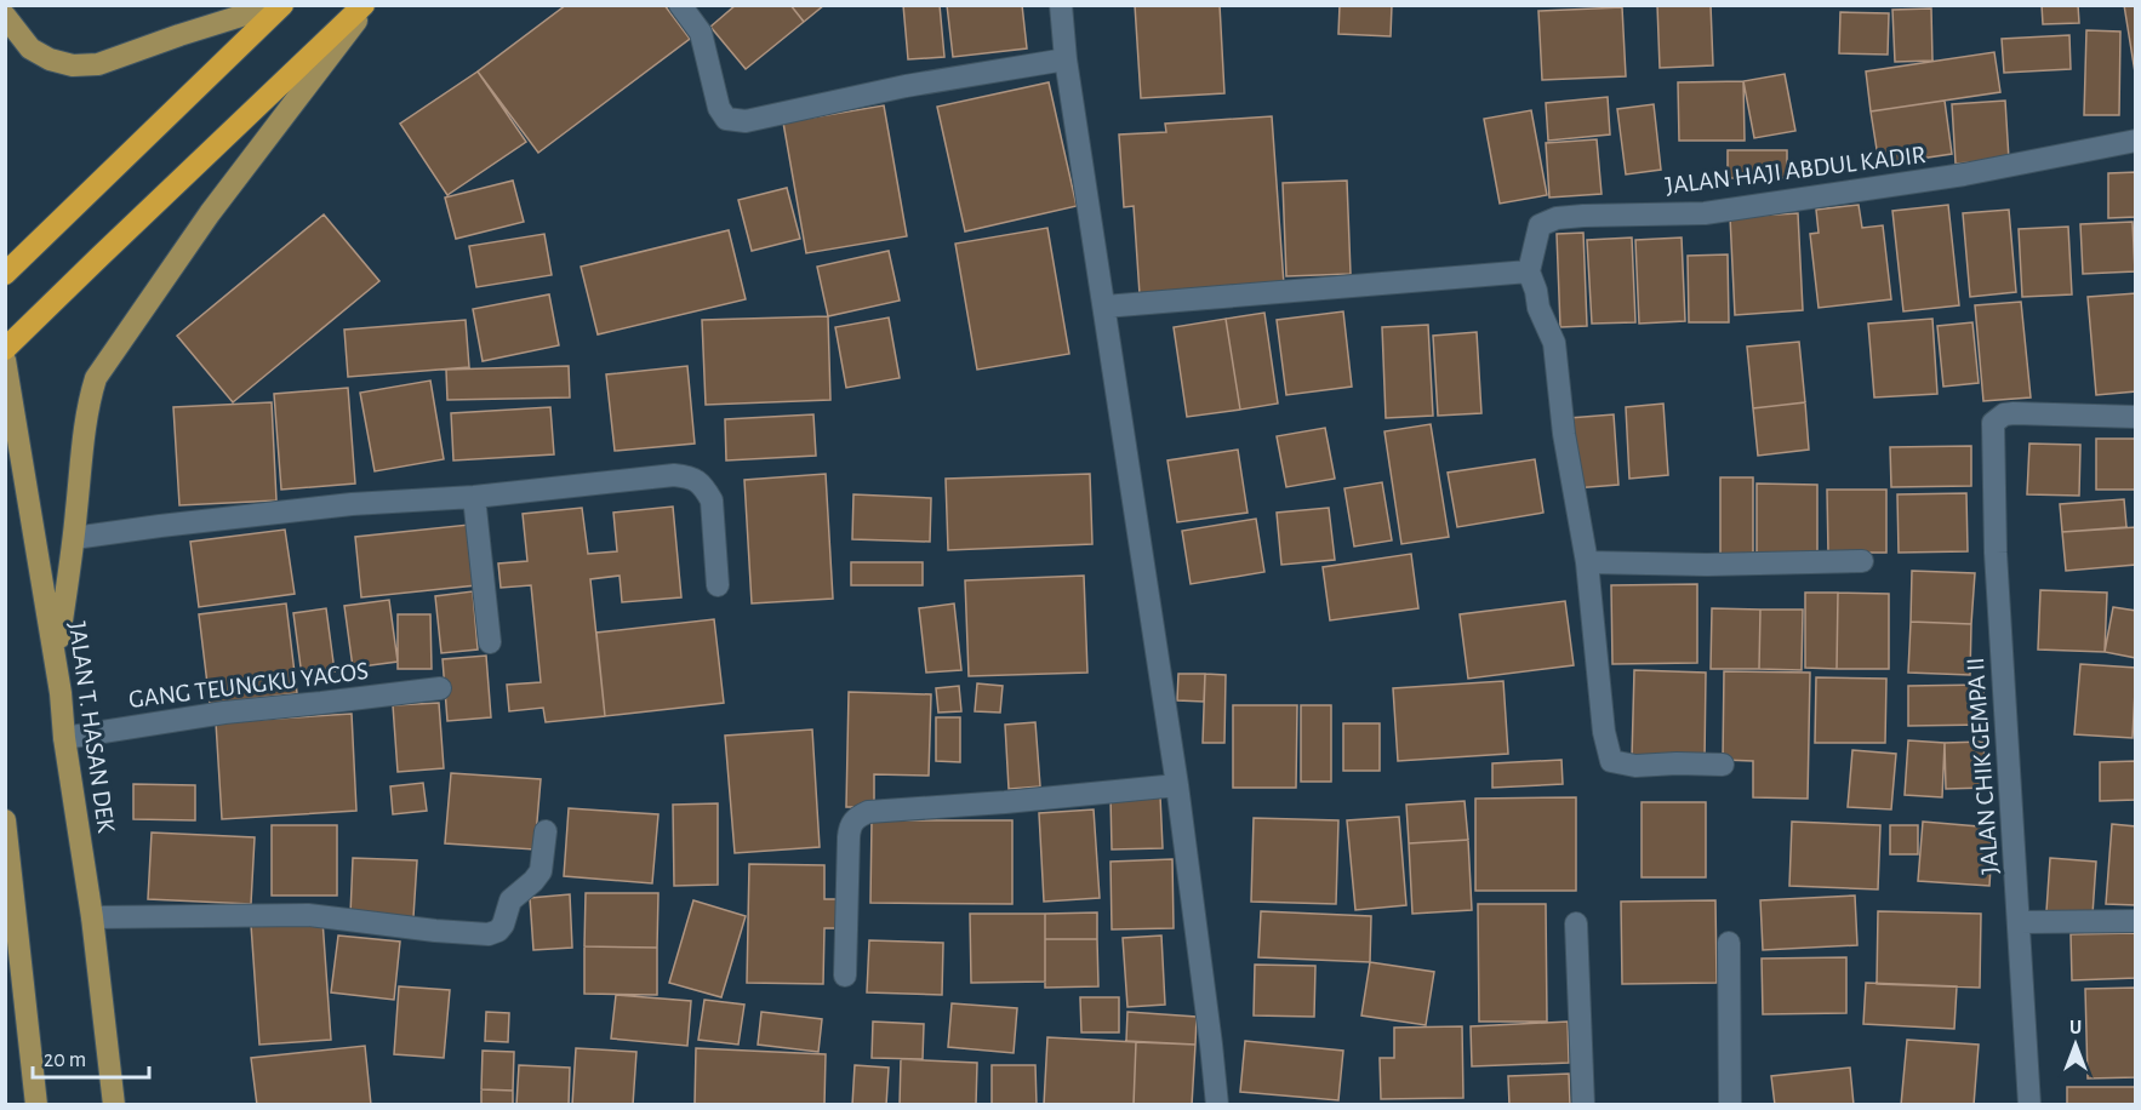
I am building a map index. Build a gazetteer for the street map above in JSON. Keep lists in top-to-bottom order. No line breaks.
{"streets":{"main road":["JALAN T. HASAN DEK"],"street":["JALAN HAJI ABDUL KADIR","GANG TEUNGKU YACOS","JALAN CHIK GEMPA II"]},"crossings":[["GANG TEUNGKU YACOS","JALAN T. HASAN DEK"]],"scale_bar":"20 m","north":"top"}
